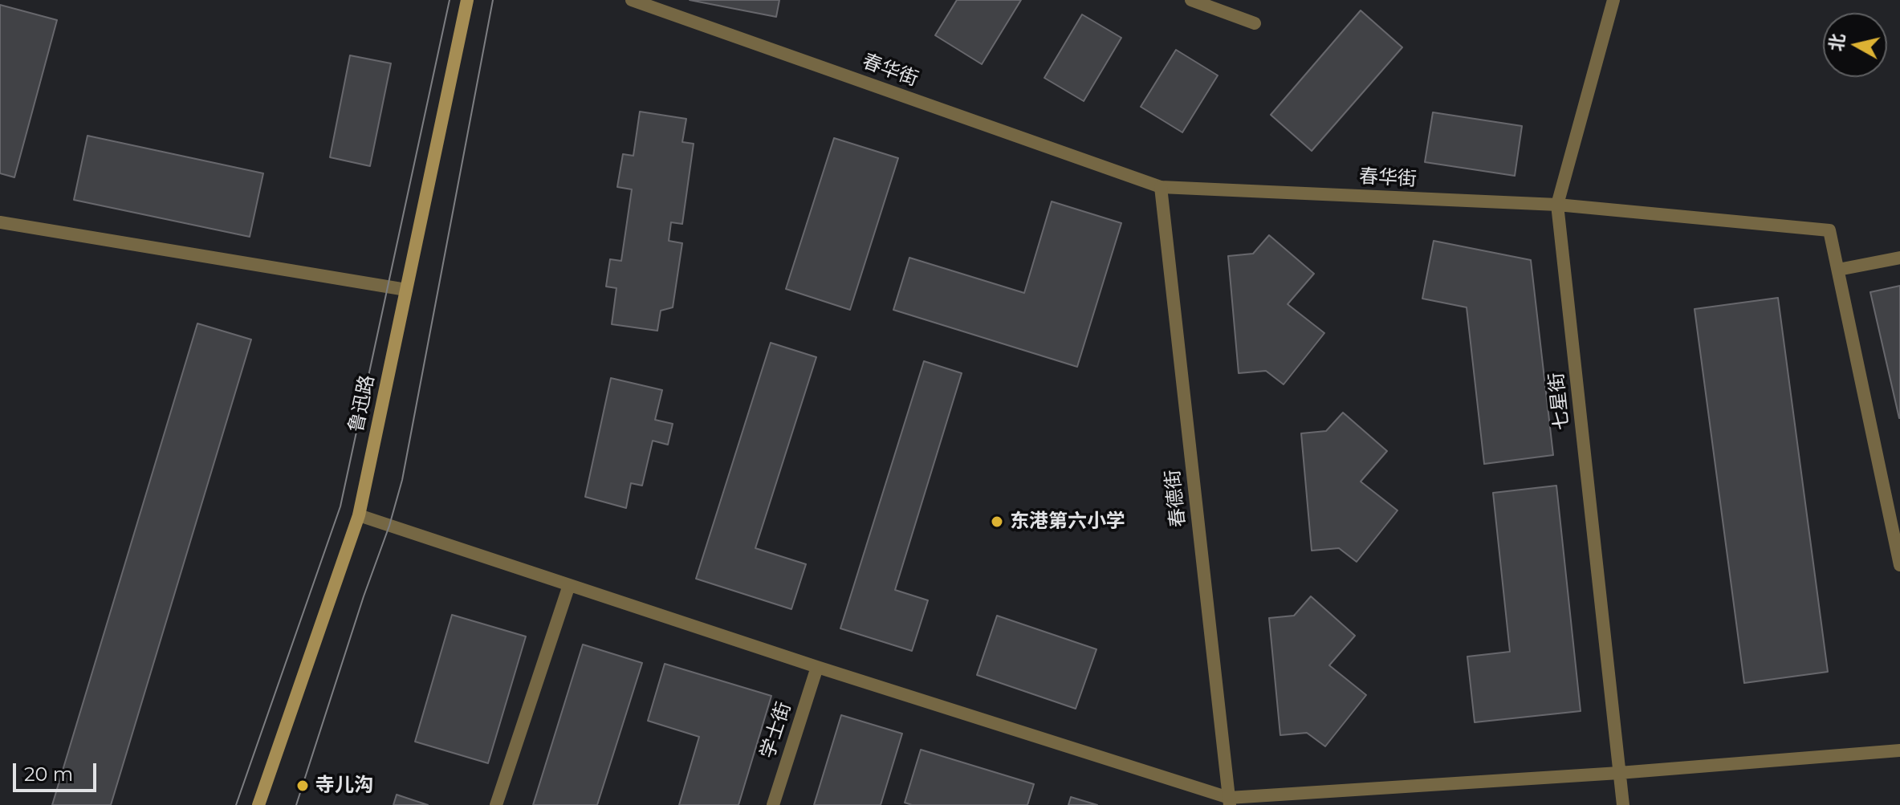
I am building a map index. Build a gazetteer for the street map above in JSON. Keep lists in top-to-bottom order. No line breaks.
{"streets":{"main road":["鲁迅路"],"street":["春华街","七星街","春德街","学士街"]},"crossings":[["春华街","七星街"],["春华街","春德街"]],"places":["东港第六小学","寺儿沟"],"scale_bar":"20 m","north":"left"}
